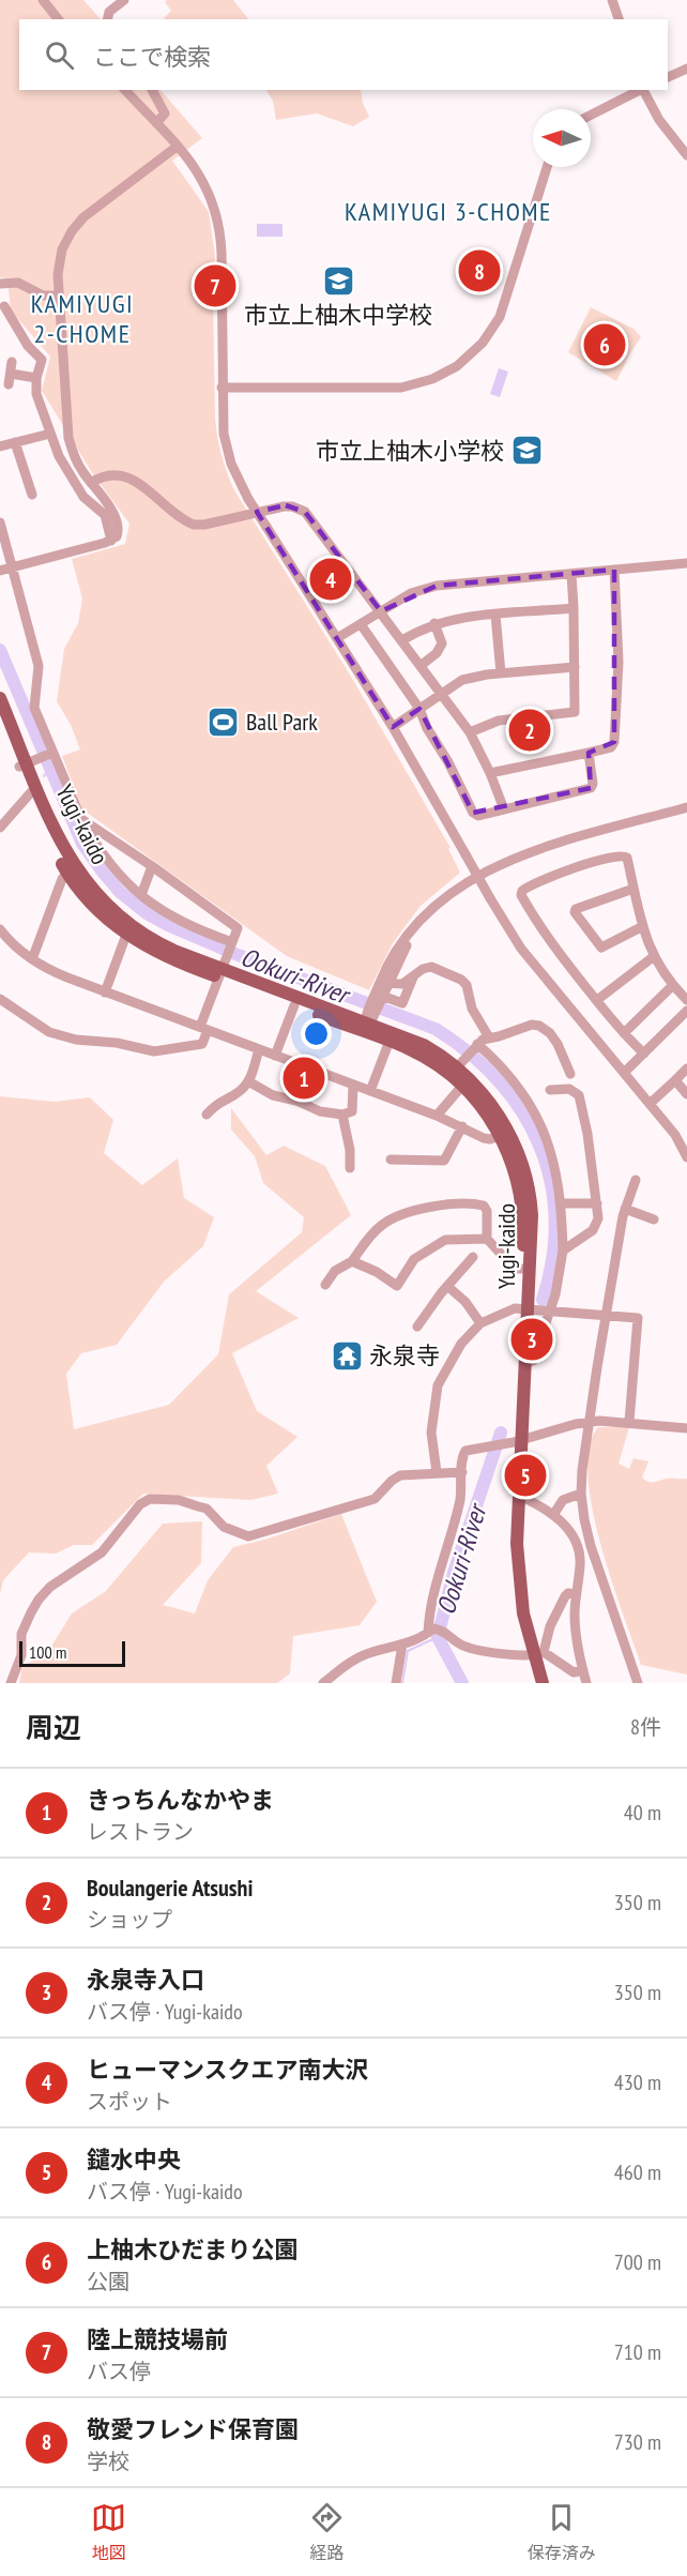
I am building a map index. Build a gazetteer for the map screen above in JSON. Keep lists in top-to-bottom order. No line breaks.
{"streets":{"main road":["Yugi-kaido"]},"districts":["KAMIYUGI 3-CHOME","KAMIYUGI 2-CHOME"],"water":["Ookuri-River"],"places":{"school or university":["市立上柚木中学校","市立上柚木小学校"],"sports":["Ball Park"],"temple":["永泉寺"]},"scale_bar":"100 m","north":"left","page":{"search":"ここで検索","pins":["8","7","6","4","2","1","3","5"],"scale":"100 m","heading":["周辺","8件"],"list":[{"mark":"1","name":"きっちんなかやま","note":"レストラン","value":"40 m"},{"mark":"2","name":"Boulangerie Atsushi","note":"ショップ","value":"350 m"},{"mark":"3","name":"永泉寺入口","note":"バス停 · Yugi-kaido","value":"350 m"},{"mark":"4","name":"ヒューマンスクエア南大沢","note":"スポット","value":"430 m"},{"mark":"5","name":"鑓水中央","note":"バス停 · Yugi-kaido","value":"460 m"},{"mark":"6","name":"上柚木ひだまり公園","note":"公園","value":"700 m"},{"mark":"7","name":"陸上競技場前","note":"バス停","value":"710 m"},{"mark":"8","name":"敬愛フレンド保育園","note":"学校","value":"730 m"}],"nav":["地図","経路","保存済み"]}}
